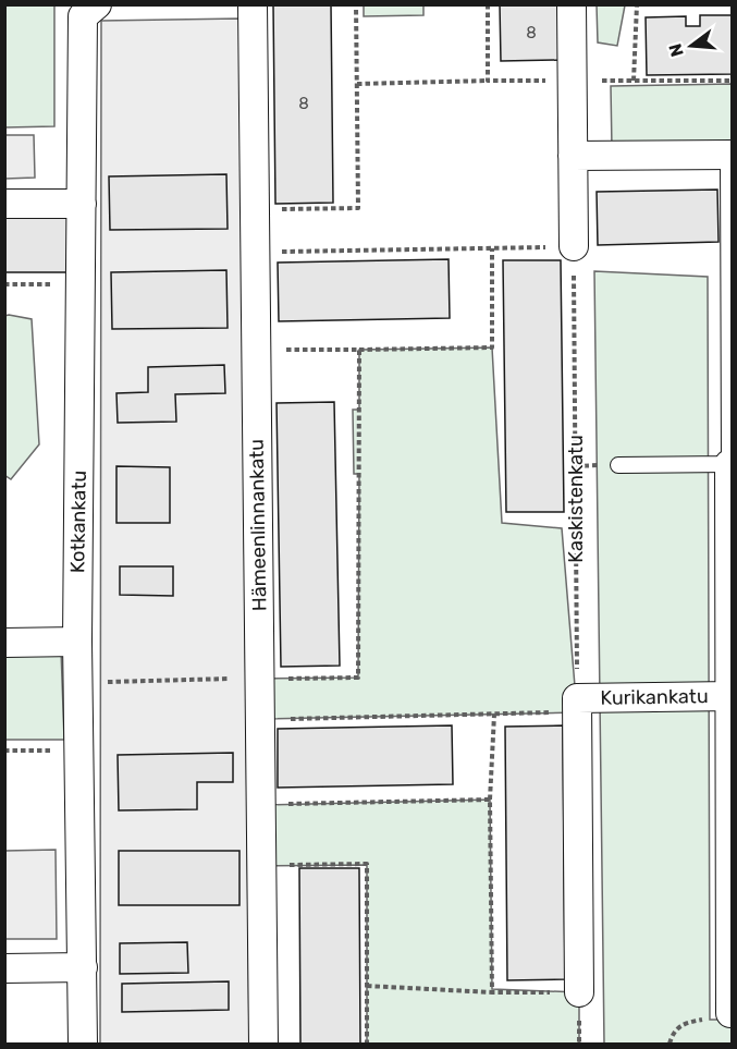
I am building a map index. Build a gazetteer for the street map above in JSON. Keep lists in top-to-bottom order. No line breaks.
{"streets":{"street":["Kotkankatu","Hämeenlinnankatu","Kurikankatu"],"path":["Kaskistenkatu"]},"crossings":[["Kaskistenkatu","Kurikankatu"]],"house_numbers":["8","8"],"north":"left"}
